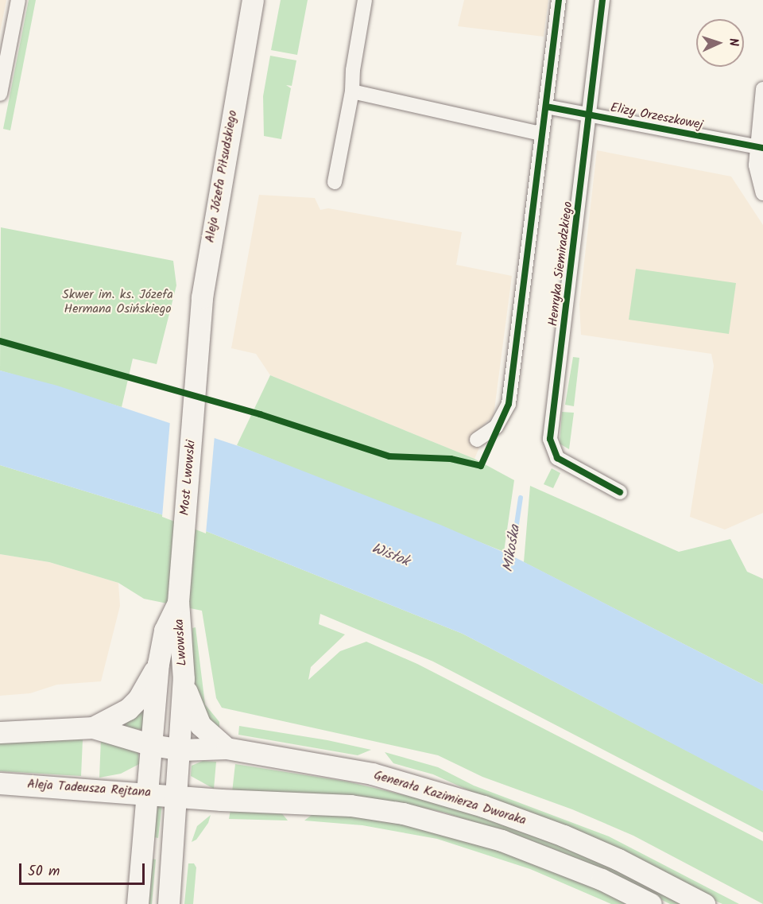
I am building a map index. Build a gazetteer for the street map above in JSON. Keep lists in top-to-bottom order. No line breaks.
{"streets":{"main road":["Aleja Józefa Piłsudskiego","Most Lwowski","Lwowska","Aleja Tadeusza Rejtana","Generała Kazimierza Dworaka"],"street":["Elizy Orzeszkowej","Henryka Siemiradzkiego"]},"crossings":[["Elizy Orzeszkowej","Henryka Siemiradzkiego"],["Aleja Józefa Piłsudskiego","Most Lwowski"],["Most Lwowski","Lwowska"],["Lwowska","Aleja Tadeusza Rejtana"],["Lwowska","Generała Kazimierza Dworaka"],["Aleja Tadeusza Rejtana","Generała Kazimierza Dworaka"]],"water":["Mikośka","Wisłok"],"parks":["Skwer im. ks. Józefa Hermana Osińskiego"],"scale_bar":"50 m","north":"right"}
